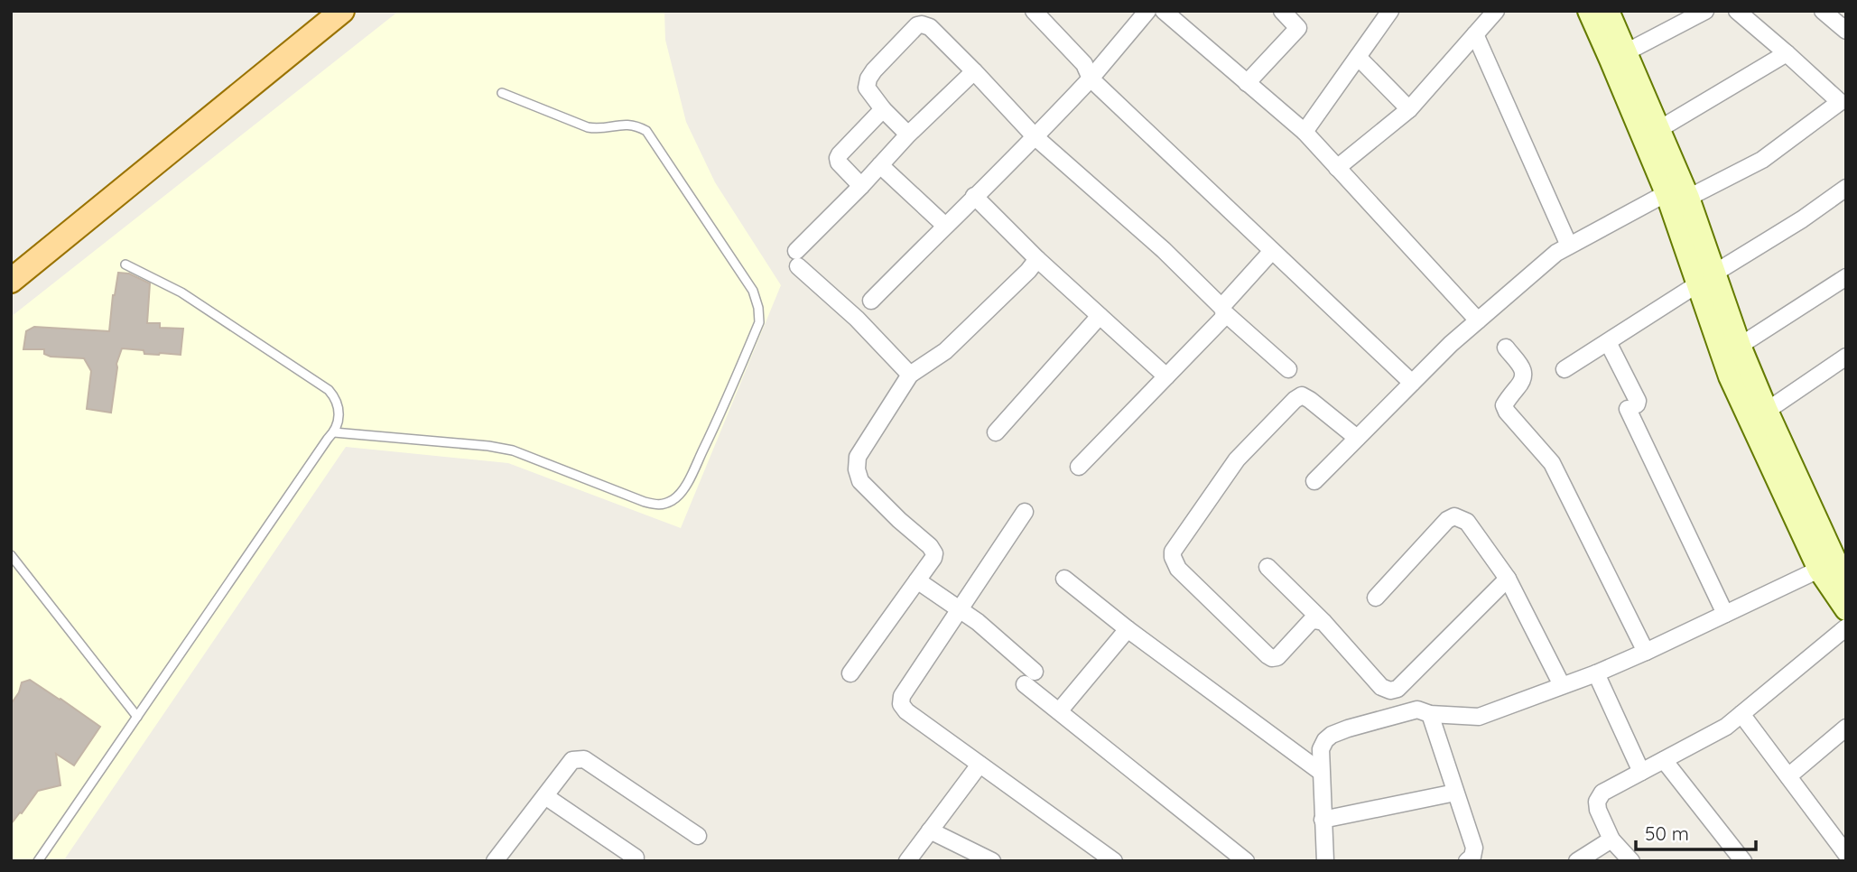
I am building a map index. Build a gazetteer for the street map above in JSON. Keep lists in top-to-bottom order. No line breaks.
{"scale_bar":"50 m"}
